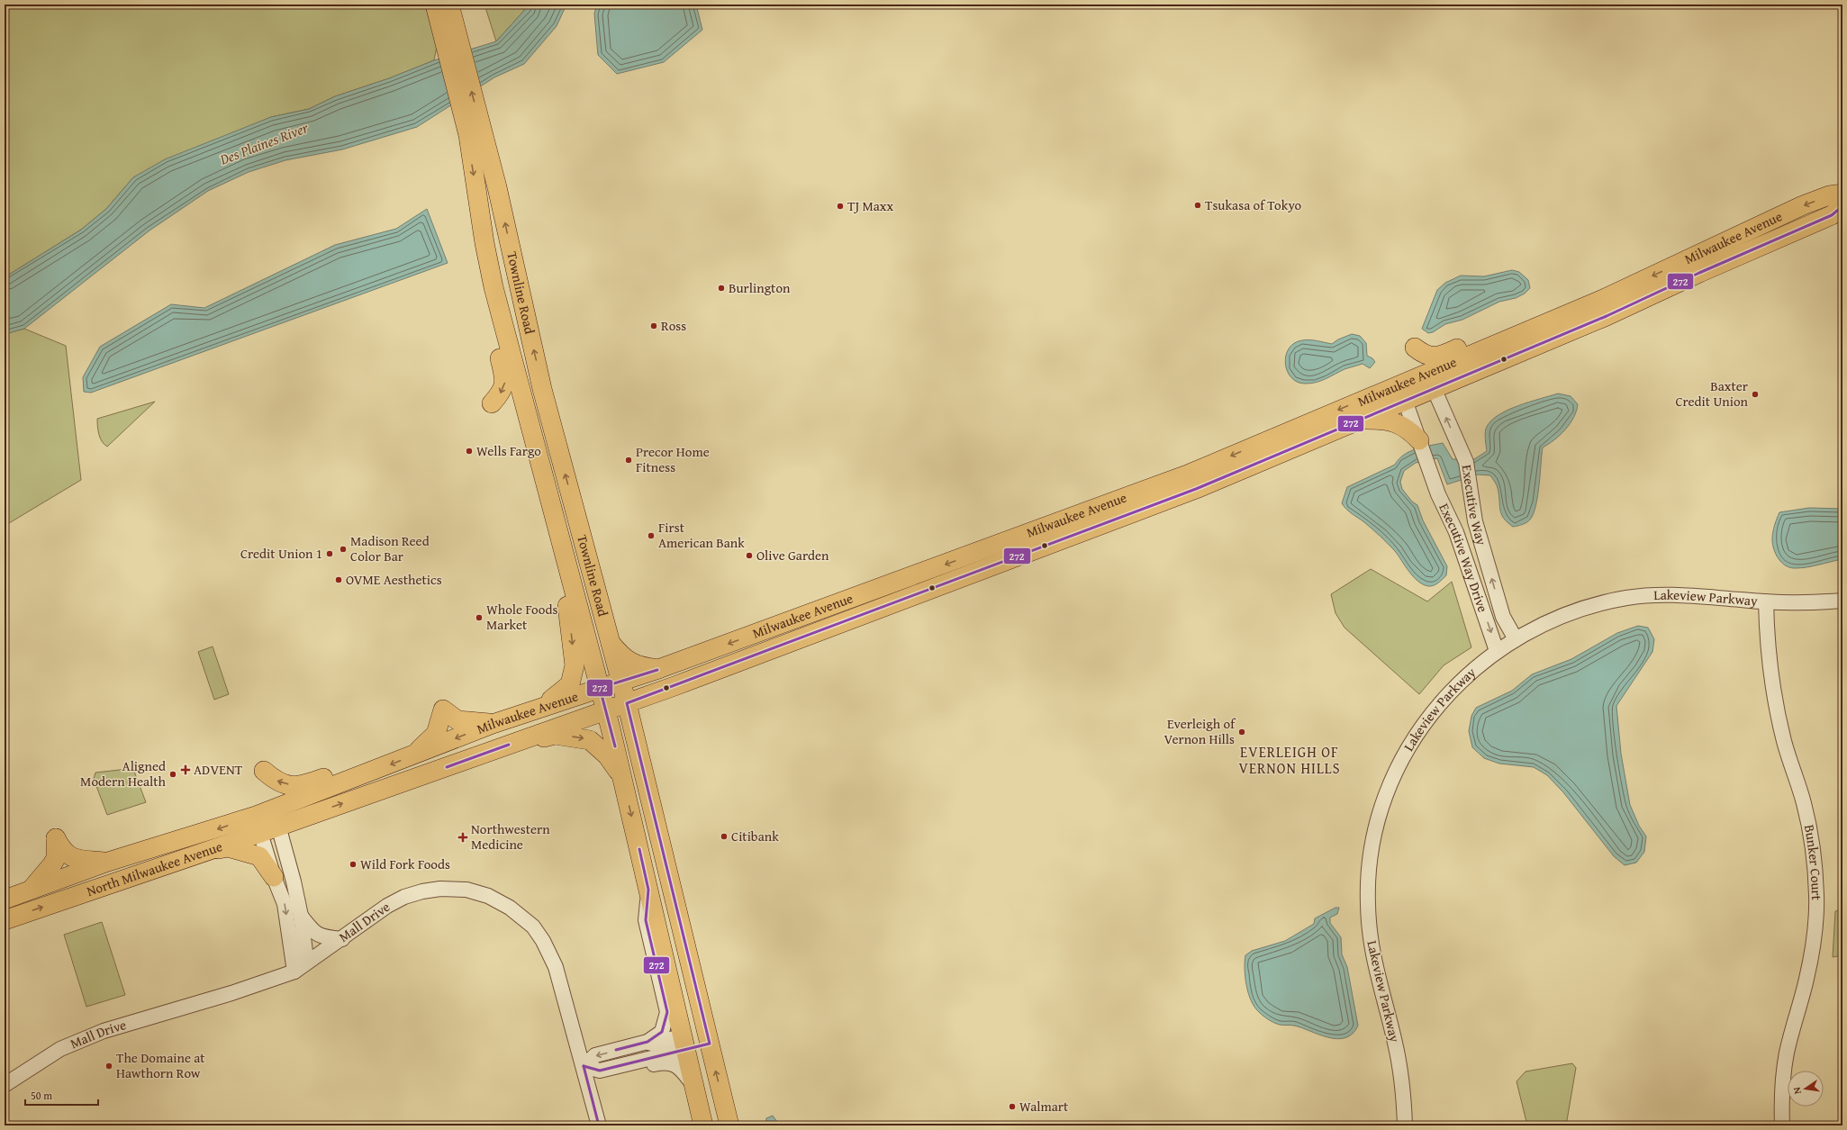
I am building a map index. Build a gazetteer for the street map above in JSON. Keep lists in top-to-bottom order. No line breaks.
{"streets":{"main road":["Milwaukee Avenue","Townline Road","North Milwaukee Avenue"],"street":["Executive Way","Executive Way Drive","Lakeview Parkway","Bunker Court","Mall Drive"]},"crossings":[["Milwaukee Avenue","Townline Road"],["Milwaukee Avenue","Executive Way"],["Milwaukee Avenue","North Milwaukee Avenue"],["Executive Way","Lakeview Parkway"],["Executive Way Drive","Lakeview Parkway"],["Lakeview Parkway","Bunker Court"]],"one_way":["Executive Way","Executive Way Drive"],"districts":["EVERLEIGH OF VERNON HILLS"],"water":["Des Plaines River"],"places":{"other":["Tsukasa of Tokyo","TJ Maxx","Burlington","Ross","Baxter Credit Union","Wells Fargo","Precor Home Fitness","First American Bank","Madison Reed Color Bar","Credit Union 1","Olive Garden","OVME Aesthetics","Whole Foods Market","Everleigh of Vernon Hills","Aligned Modern Health","Citibank","Wild Fork Foods","The Domaine at Hawthorn Row","Walmart"],"health":["ADVENT","Northwestern Medicine"]},"lines":["transit line 272"],"scale_bar":"50 m","north":"left"}
